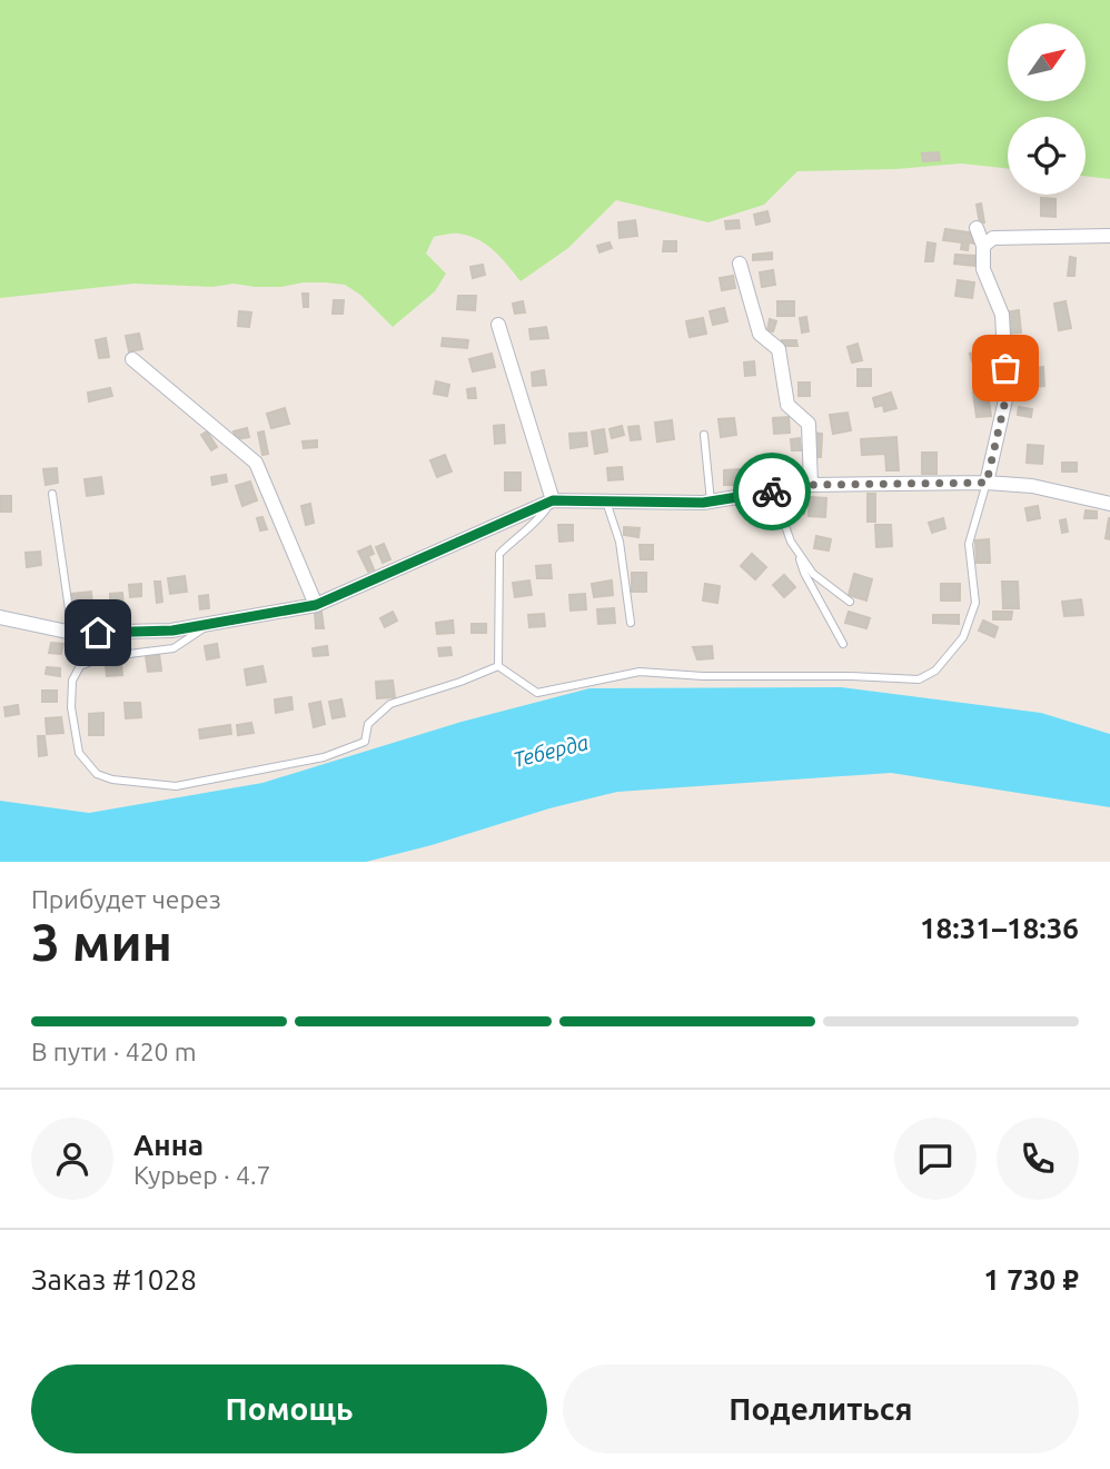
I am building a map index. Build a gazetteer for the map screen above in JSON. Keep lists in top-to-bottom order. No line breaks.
{"water":["Теберда"],"north":"top right","page":{"heading":["3 мин","Прибудет через","18:31–18:36"],"panel":["Анна","Курьер · 4.7","Заказ #1028","1 730 ₽"],"bar":"В пути · 420 m","buttons":["Помощь","Поделиться"]}}
